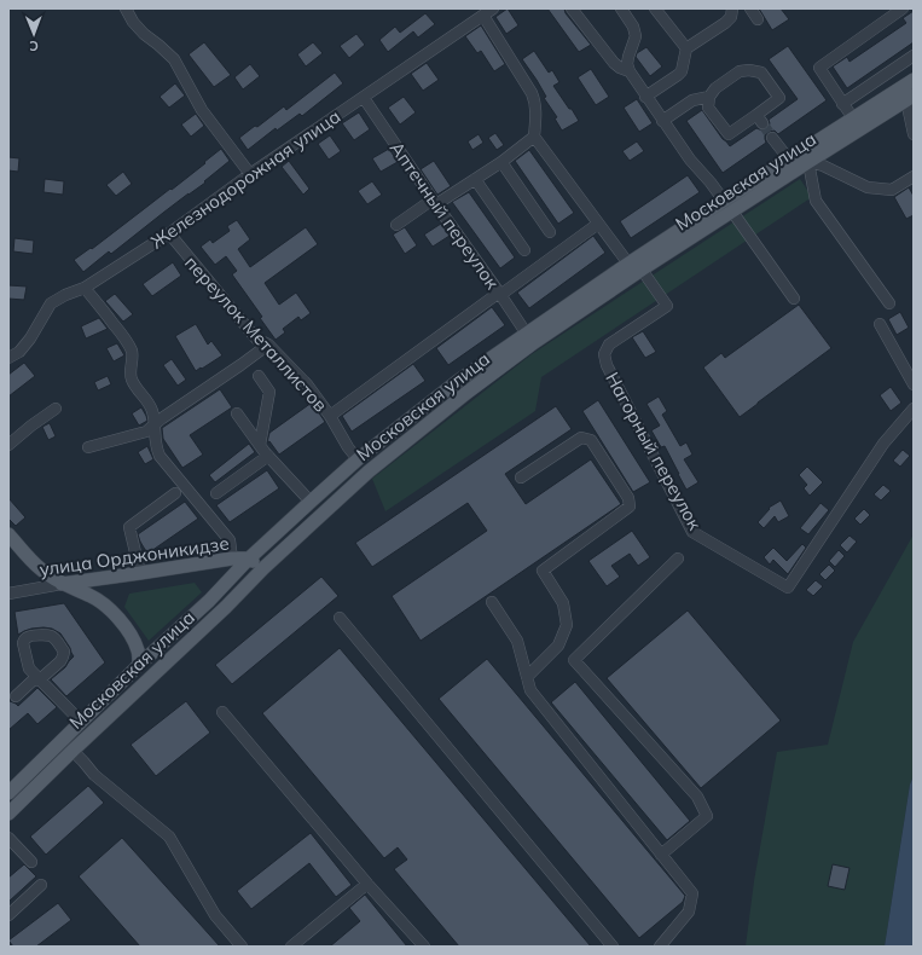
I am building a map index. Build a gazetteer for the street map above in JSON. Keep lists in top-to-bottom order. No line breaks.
{"streets":{"main road":["Московская улица","улица Орджоникидзе"],"street":["Железнодорожная улица","Аптечный переулок","переулок Металлистов","Нагорный переулок"]},"crossings":[["Железнодорожная улица","Аптечный переулок"],["Железнодорожная улица","переулок Металлистов"],["Московская улица","Аптечный переулок"],["Московская улица","переулок Металлистов"],["Московская улица","Нагорный переулок"],["Московская улица","улица Орджоникидзе"]],"north":"bottom"}
